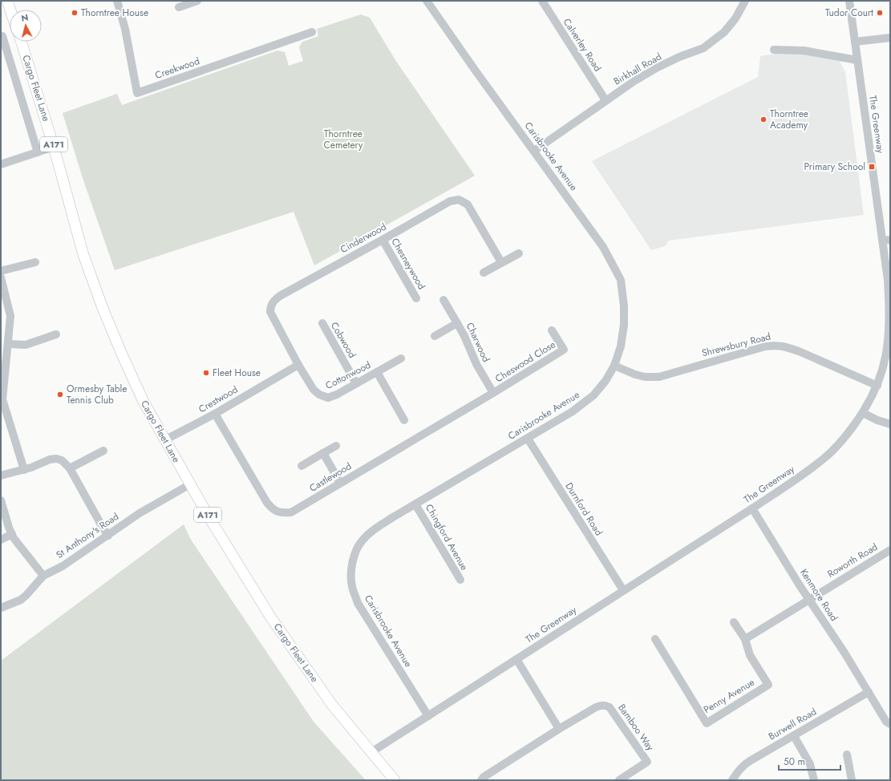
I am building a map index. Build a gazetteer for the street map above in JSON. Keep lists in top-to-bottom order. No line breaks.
{"streets":{"main road":["Cargo Fleet Lane","A171"],"street":["Calverley Road","Creekwood","Birkhall Road","The Greenway","Carisbrooke Avenue","Cinderwood","Chesneywood","Cobwood","Charwood","Shrewsbury Road","Cheswood Close","Cottonwood","Crestwood","Castlewood","Durnford Road","St Anthony's Road","Chingford Avenue","Roworth Road","Kenmore Road","Penny Avenue","Burwell Road","Bamboo Way"]},"crossings":[["Calverley Road","Birkhall Road"],["Birkhall Road","Carisbrooke Avenue"],["Cargo Fleet Lane","The Greenway"],["Cargo Fleet Lane","Crestwood"],["Cargo Fleet Lane","St Anthony's Road"],["The Greenway","Carisbrooke Avenue"],["The Greenway","Shrewsbury Road"],["The Greenway","Durnford Road"],["The Greenway","Kenmore Road"],["Carisbrooke Avenue","Shrewsbury Road"],["Carisbrooke Avenue","Durnford Road"],["Carisbrooke Avenue","Chingford Avenue"],["Cinderwood","Chesneywood"],["Cinderwood","Cottonwood"],["Cinderwood","Crestwood"],["Cobwood","Cottonwood"],["Charwood","Cheswood Close"],["Charwood","Castlewood"],["Cheswood Close","Castlewood"],["Cottonwood","Crestwood"],["Crestwood","Castlewood"],["Roworth Road","Kenmore Road"],["Kenmore Road","Burwell Road"]],"parks":["Thorntree Cemetery"],"places":{"other":["Thorntree House","Tudor Court","Thorntree Academy","Fleet House","Ormesby Table Tennis Club"],"transit":["Primary School"]},"scale_bar":"50 m","north":"top"}
